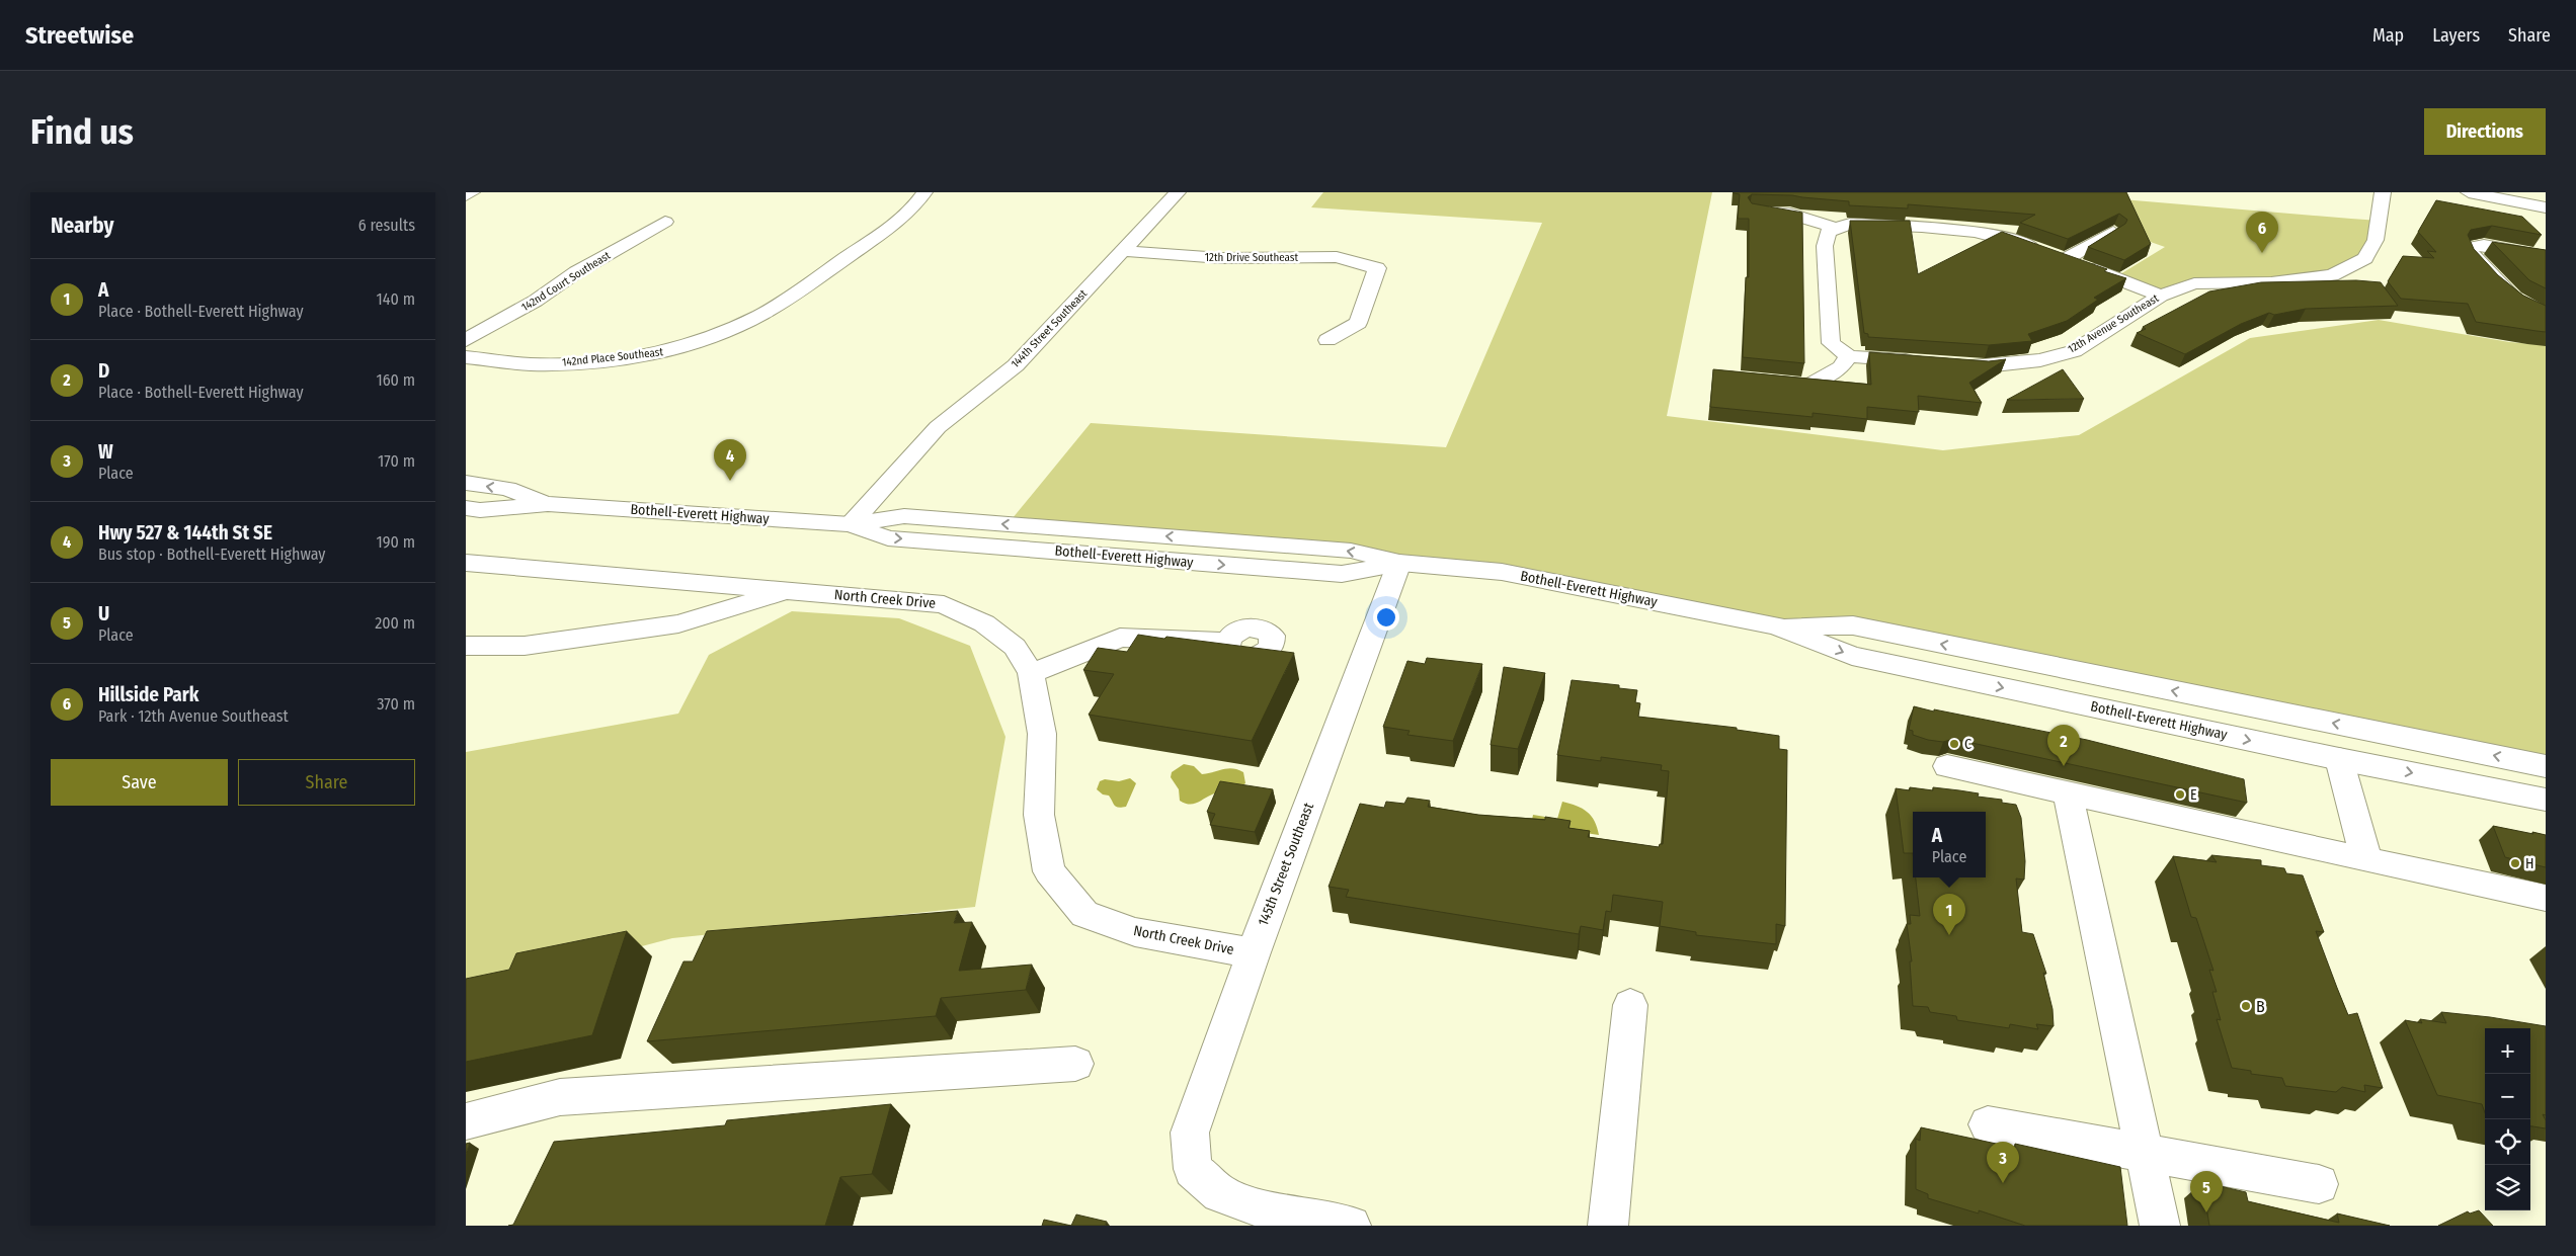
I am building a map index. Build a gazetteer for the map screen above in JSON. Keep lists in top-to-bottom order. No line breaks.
{"streets":{"street":["12th Drive Southeast","142nd Court Southeast","12th Avenue Southeast","144th Street Southeast","142nd Place Southeast","Bothell-Everett Highway","North Creek Drive","145th Street Southeast"]},"crossings":[["12th Drive Southeast","144th Street Southeast"],["144th Street Southeast","Bothell-Everett Highway"],["Bothell-Everett Highway","145th Street Southeast"],["North Creek Drive","145th Street Southeast"]],"places":["C","E","H","B"],"page":{"header":"Streetwise","nav":["Map","Layers","Share"],"buttons":["Directions",["Save","Share"]],"title":"Find us","heading":["Nearby","6 results"],"pins":["6","4","2","1","3","5"],"list":[{"mark":"1","name":"A","note":"Place · Bothell-Everett Highway","value":"140 m"},{"mark":"2","name":"D","note":"Place · Bothell-Everett Highway","value":"160 m"},{"mark":"3","name":"W","note":"Place","value":"170 m"},{"mark":"4","name":"Hwy 527 & 144th St SE","note":"Bus stop · Bothell-Everett Highway","value":"190 m"},{"mark":"5","name":"U","note":"Place","value":"200 m"},{"mark":"6","name":"Hillside Park","note":"Park · 12th Avenue Southeast","value":"370 m"}],"popup":["A","Place"],"map_buttons":["+","−"]}}
